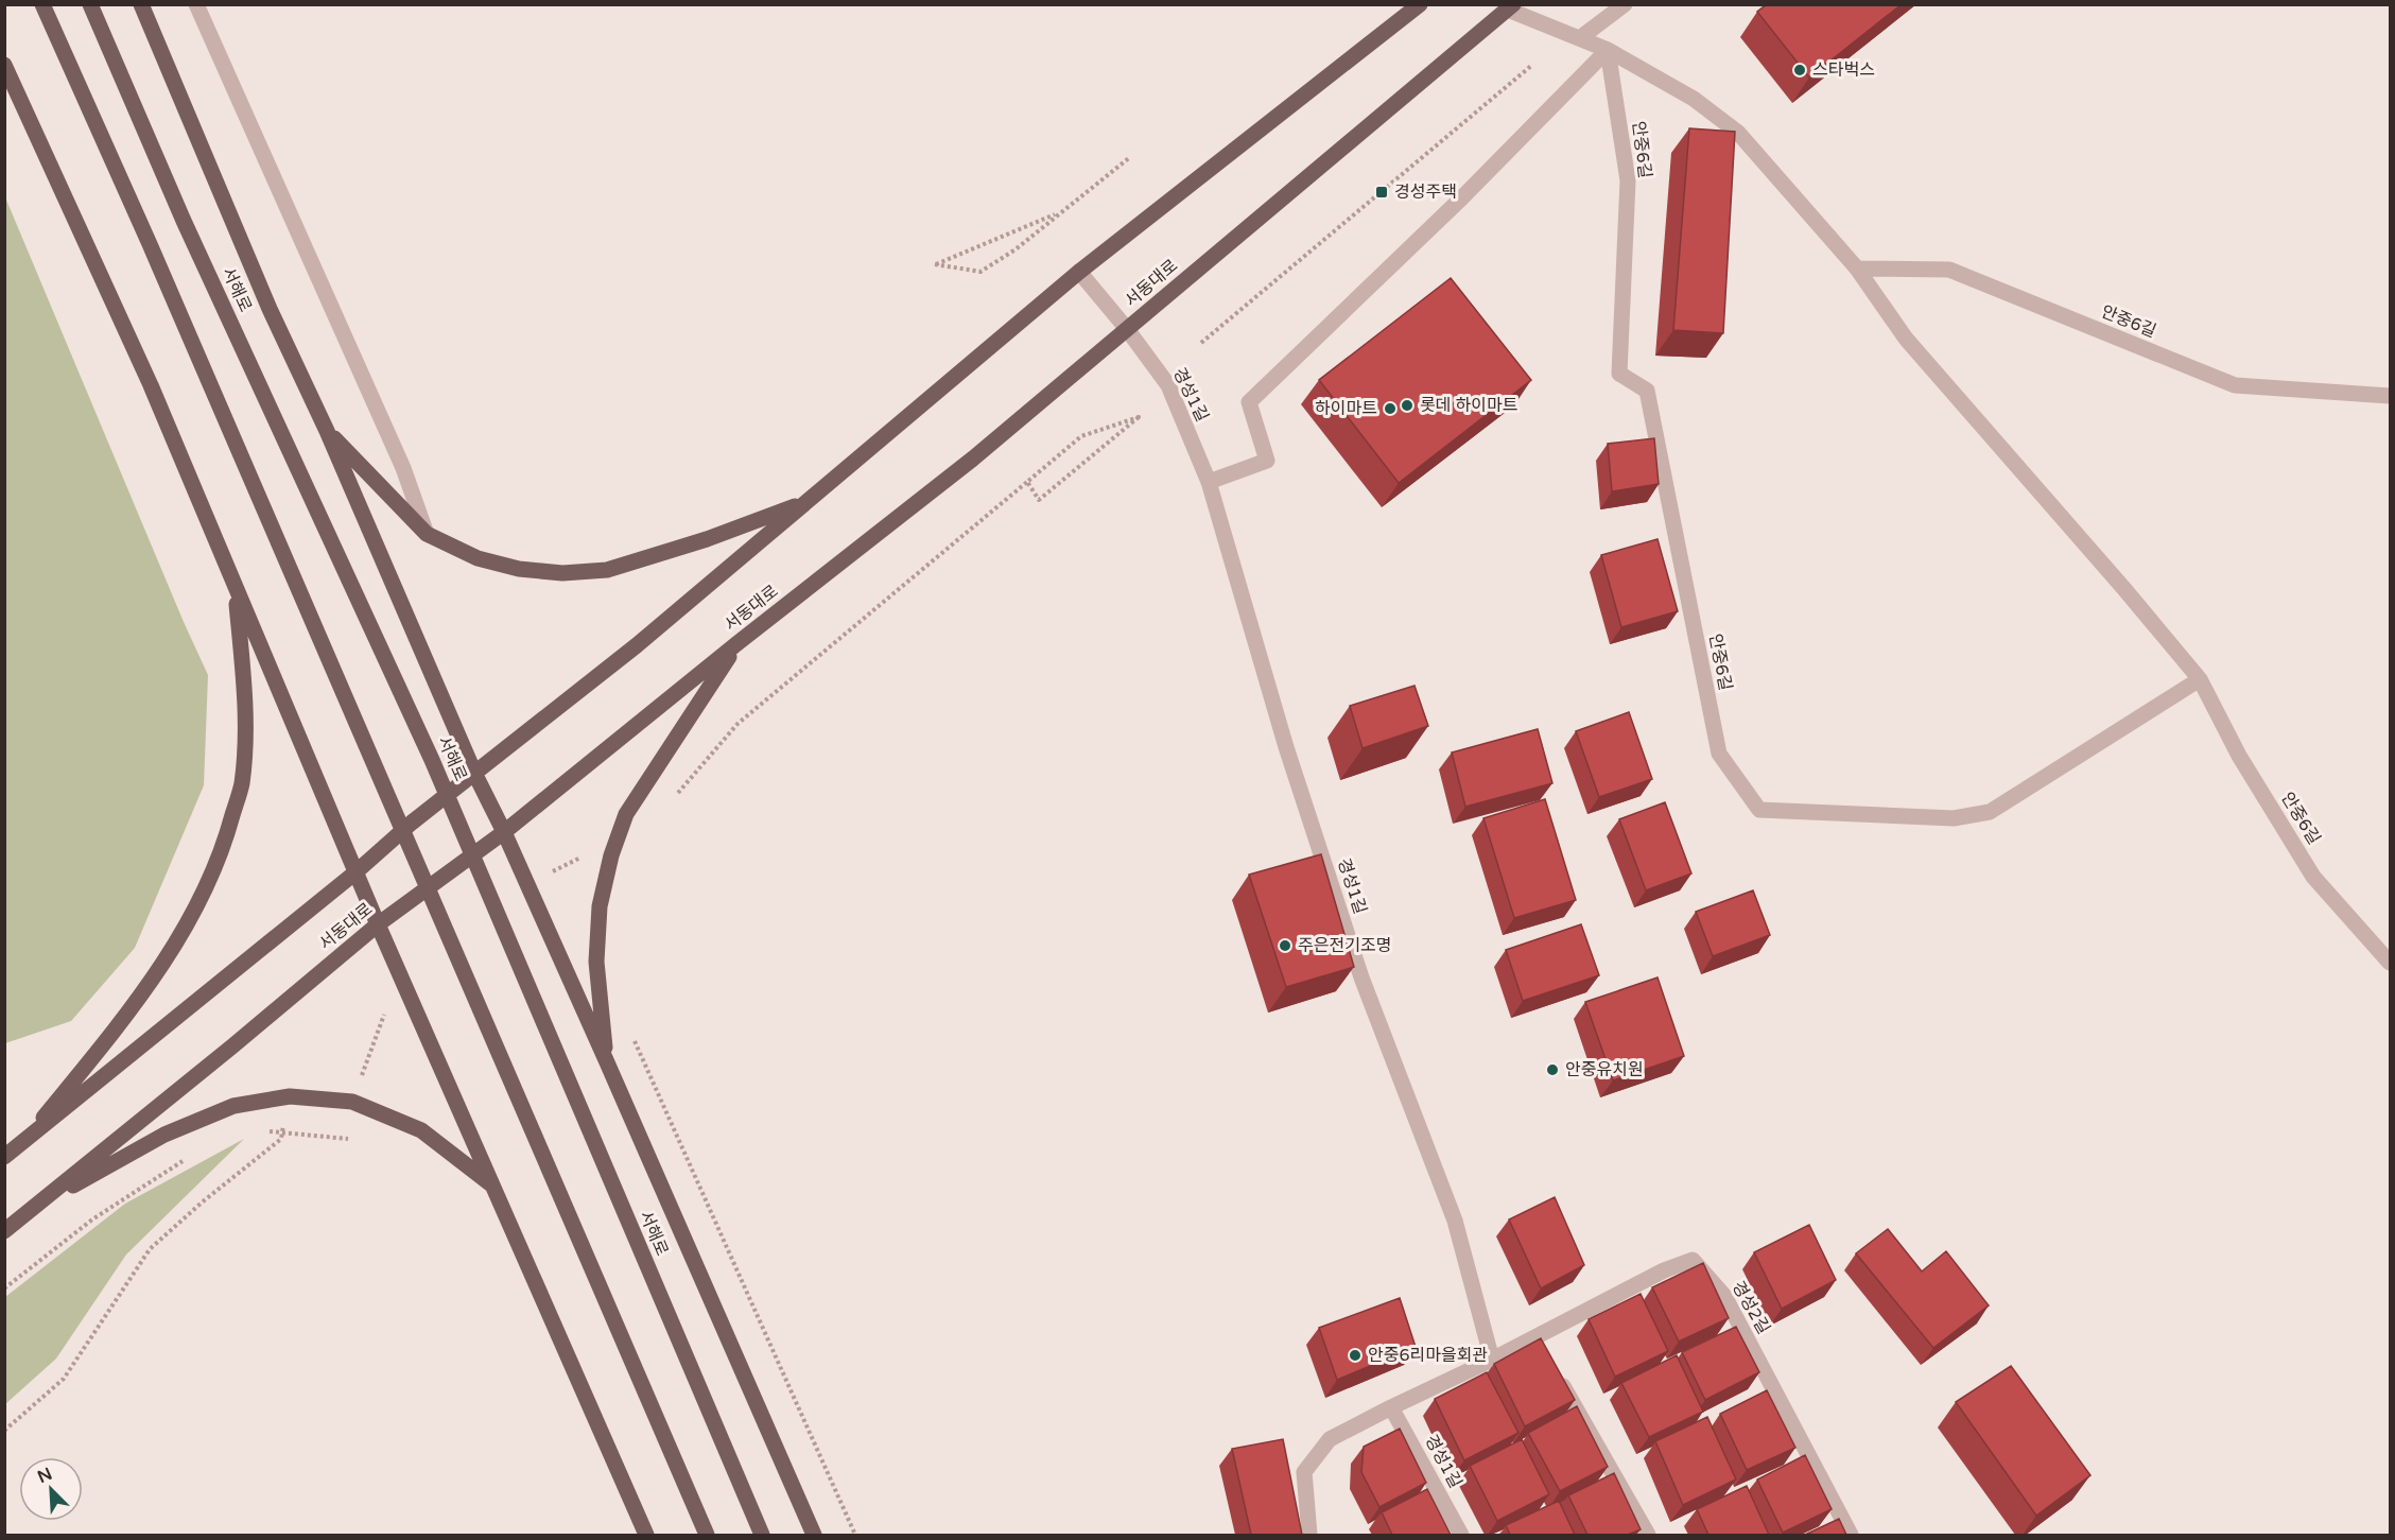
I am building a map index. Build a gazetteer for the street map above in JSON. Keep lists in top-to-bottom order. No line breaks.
{"streets":{"main road":["서동대로","서해로"],"street":["안중6길","경성1길","경성2길"]},"crossings":[["안중6길","서동대로"],["서동대로","경성1길"],["경성1길","경성2길"]],"places":{"other":["스타벅스","롯데 하이마트","하이마트","주은전기조명","안중유치원","안중6리마을회관"],"transit":["경성주택"]},"north":"top left"}
